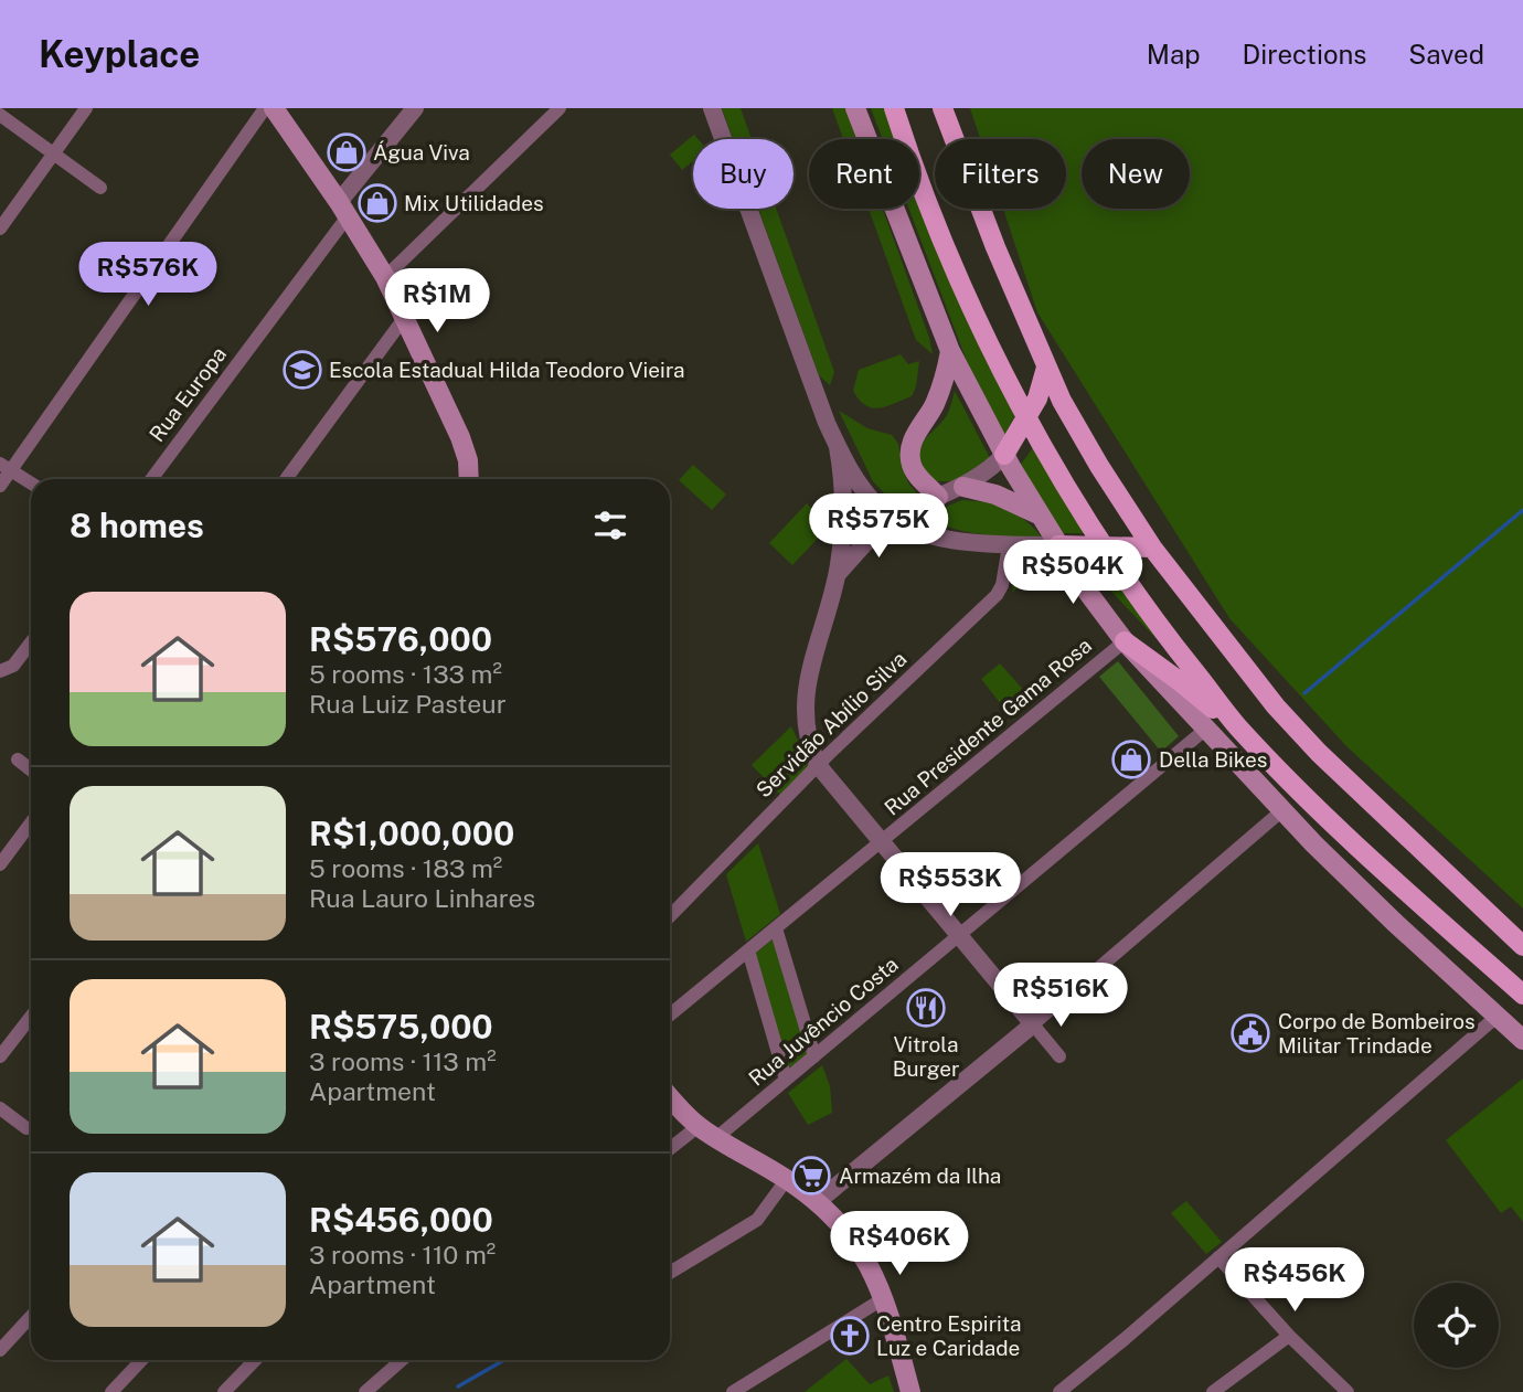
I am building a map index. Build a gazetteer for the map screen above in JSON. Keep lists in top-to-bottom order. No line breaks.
{"streets":{"street":["Rua Europa","Servidão Abílio Silva","Rua Presidente Gama Rosa","Rua Juvêncio Costa"]},"places":{"shop":["Água Viva","Mix Utilidades","Della Bikes"],"school or university":["Escola Estadual Hilda Teodoro Vieira"],"restaurant":["Vitrola Burger"],"public building":["Corpo de Bombeiros Militar Trindade"],"supermarket":["Armazém da Ilha"],"church":["Centro Espirita Luz e Caridade"]},"page":{"header":"Keyplace","nav":["Map","Directions","Saved"],"chip":["Buy","Rent","Filters","New"],"price":["R$576K","R$1M","R$575K","R$504K","R$553K","R$516K","R$406K","R$456K"],"heading":"8 homes","list":[{"name":"R$576,000","note":"5 rooms · 133 m² · Rua Luiz Pasteur"},{"name":"R$1,000,000","note":"5 rooms · 183 m² · Rua Lauro Linhares"},{"name":"R$575,000","note":"3 rooms · 113 m² · Apartment"},{"name":"R$456,000","note":"3 rooms · 110 m² · Apartment"}]}}
